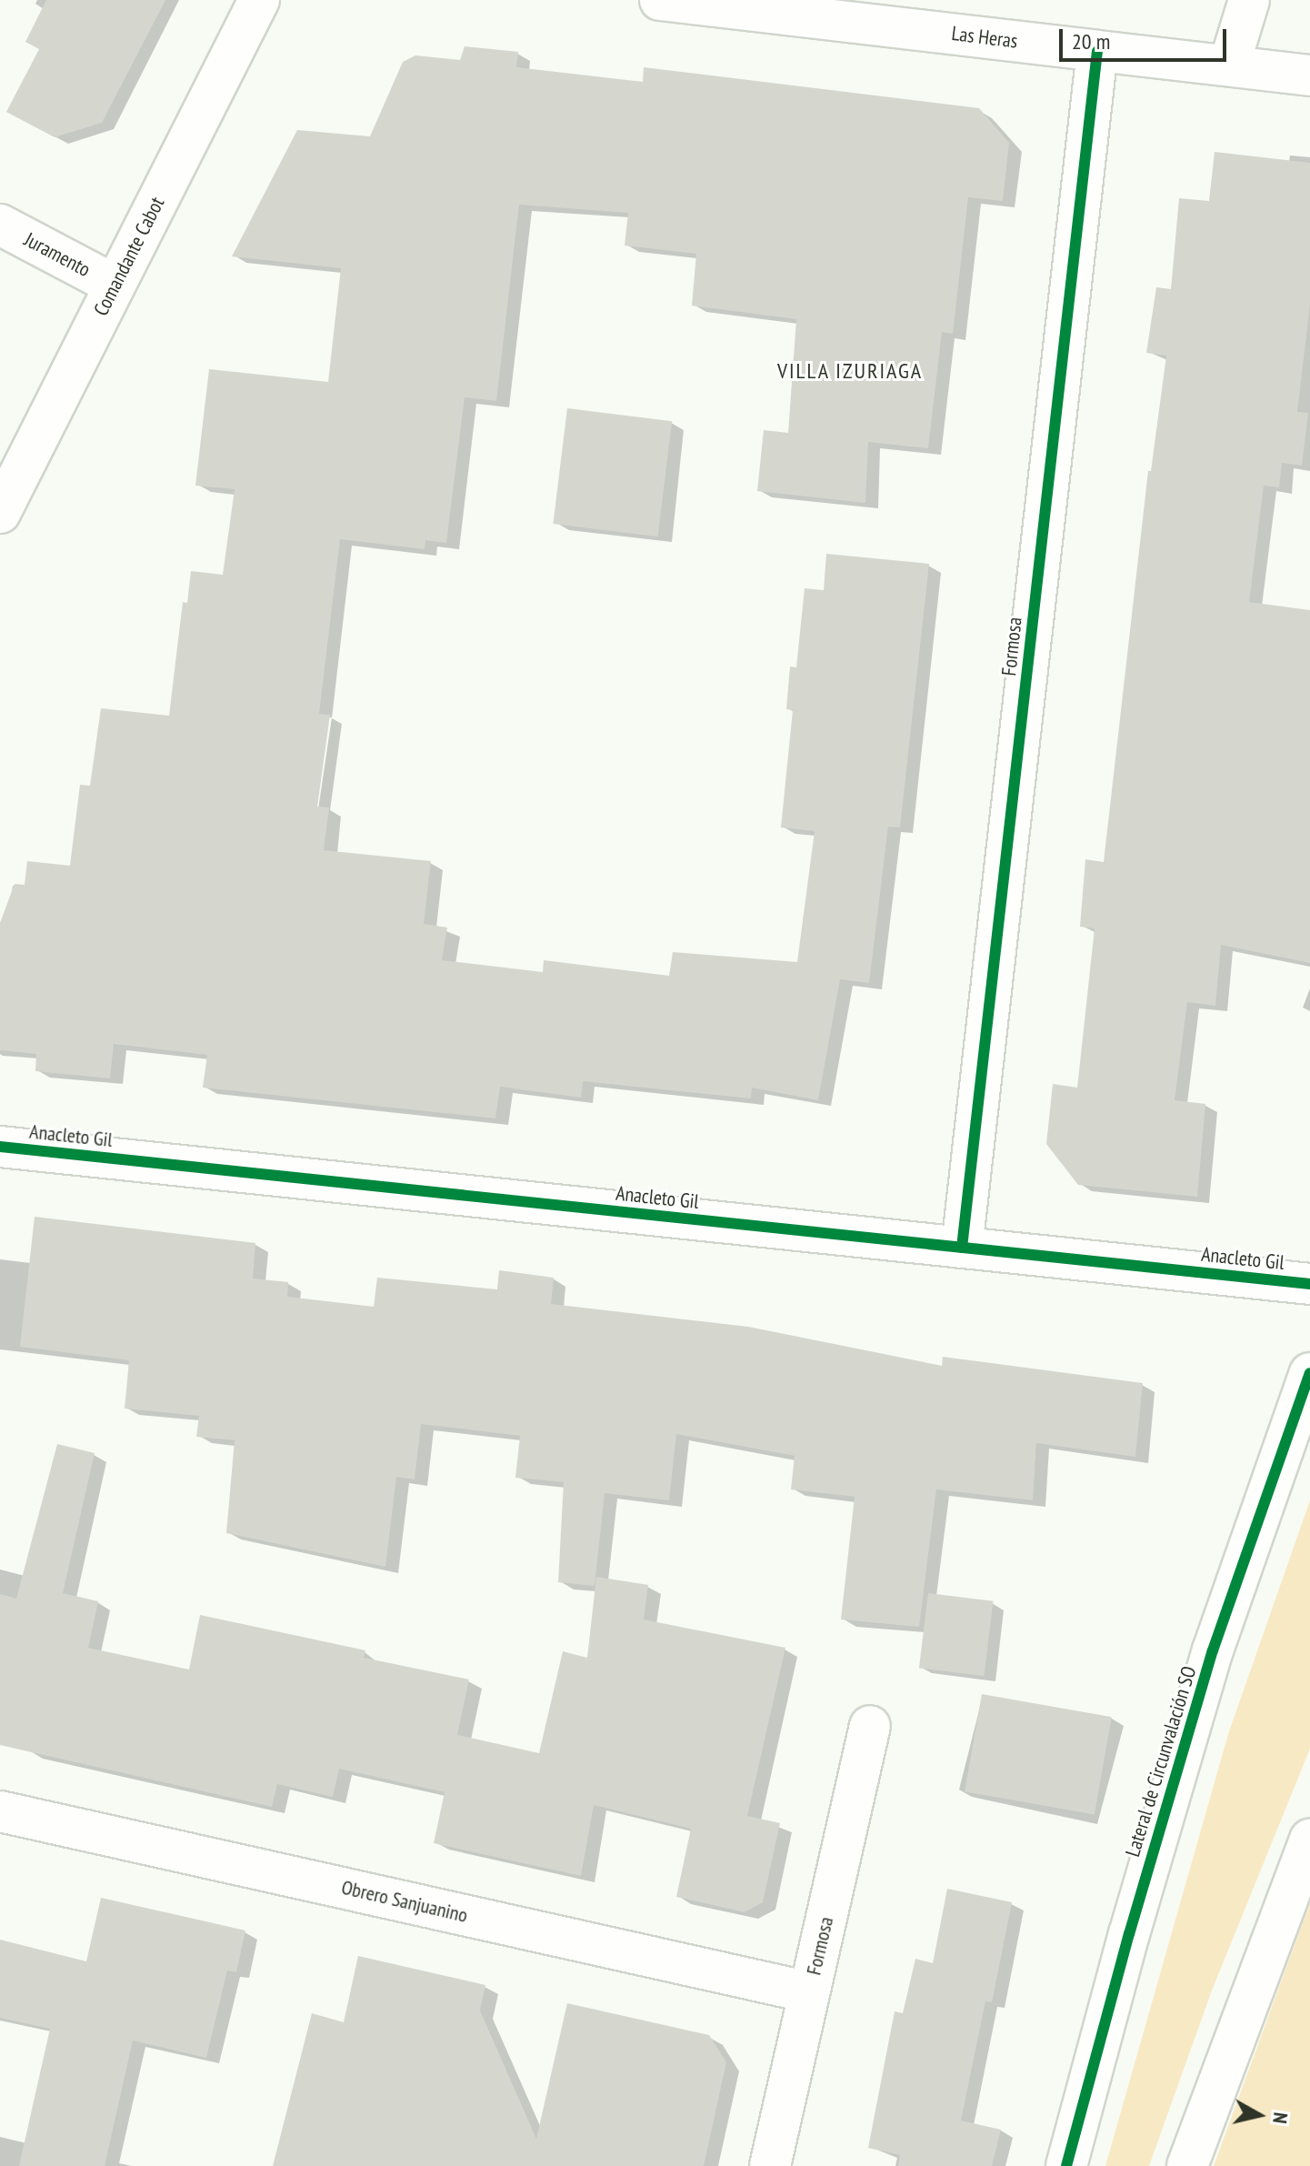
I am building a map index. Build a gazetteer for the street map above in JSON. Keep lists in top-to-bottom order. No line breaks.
{"streets":{"main road":["Las Heras","Juramento","Comandante Cabot","Formosa","Anacleto Gil","Lateral de Circunvalación SO","Obrero Sanjuanino"]},"crossings":[["Las Heras","Formosa"],["Juramento","Comandante Cabot"],["Formosa","Anacleto Gil"],["Formosa","Obrero Sanjuanino"]],"districts":["VILLA IZURIAGA"],"scale_bar":"20 m","north":"right"}
